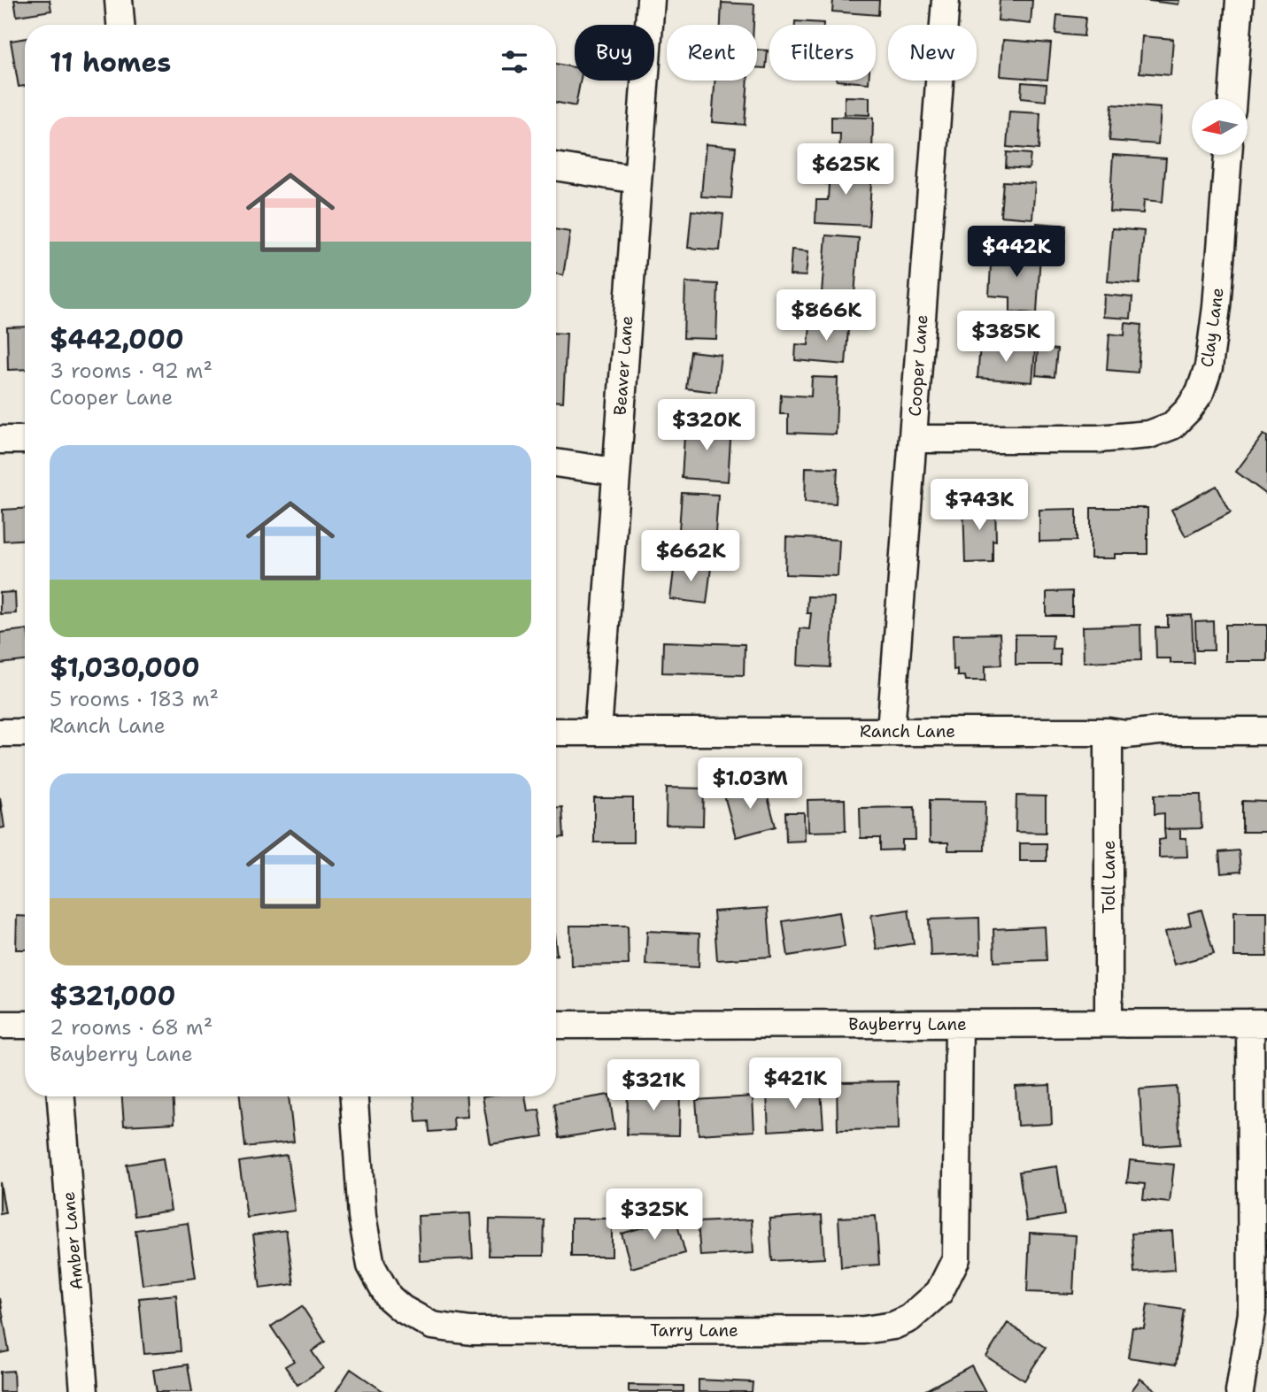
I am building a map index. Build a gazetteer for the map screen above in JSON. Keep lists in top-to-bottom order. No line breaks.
{"streets":{"street":["Clay Lane","Beaver Lane","Cooper Lane","Ranch Lane","Toll Lane","Bayberry Lane","Amber Lane","Tarry Lane"]},"crossings":[["Clay Lane","Cooper Lane"],["Beaver Lane","Ranch Lane"],["Cooper Lane","Ranch Lane"],["Ranch Lane","Toll Lane"],["Toll Lane","Bayberry Lane"],["Bayberry Lane","Tarry Lane"]],"north":"left","page":{"chip":["Buy","Rent","Filters","New"],"heading":"11 homes","list":[{"name":"$442,000","note":"3 rooms · 92 m² · Cooper Lane"},{"name":"$1,030,000","note":"5 rooms · 183 m² · Ranch Lane"},{"name":"$321,000","note":"2 rooms · 68 m² · Bayberry Lane"}],"price":["$625K","$442K","$866K","$385K","$320K","$743K","$662K","$1.03M","$421K","$321K","$325K"]}}
